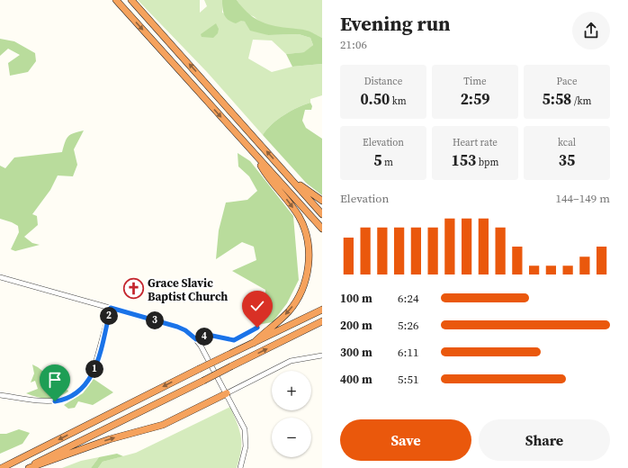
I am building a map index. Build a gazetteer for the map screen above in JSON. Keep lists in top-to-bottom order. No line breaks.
{"places":{"church":["Grace Slavic Baptist Church"]},"page":{"heading":["Evening run","21:06"],"stats":[["Distance","0.50 km"],["Time","2:59"],["Pace","5:58 /km"],["Elevation","5 m"],["Heart rate","153 bpm"],["kcal","35"]],"chart":["Elevation","144–149 m"],"list":[{"name":"100 m","note":"6:24"},{"name":"200 m","note":"5:26"},{"name":"300 m","note":"6:11"},{"name":"400 m","note":"5:51"}],"pins":["2","3","4","1"],"map_buttons":["+","−"],"buttons":["Save","Share"]}}
